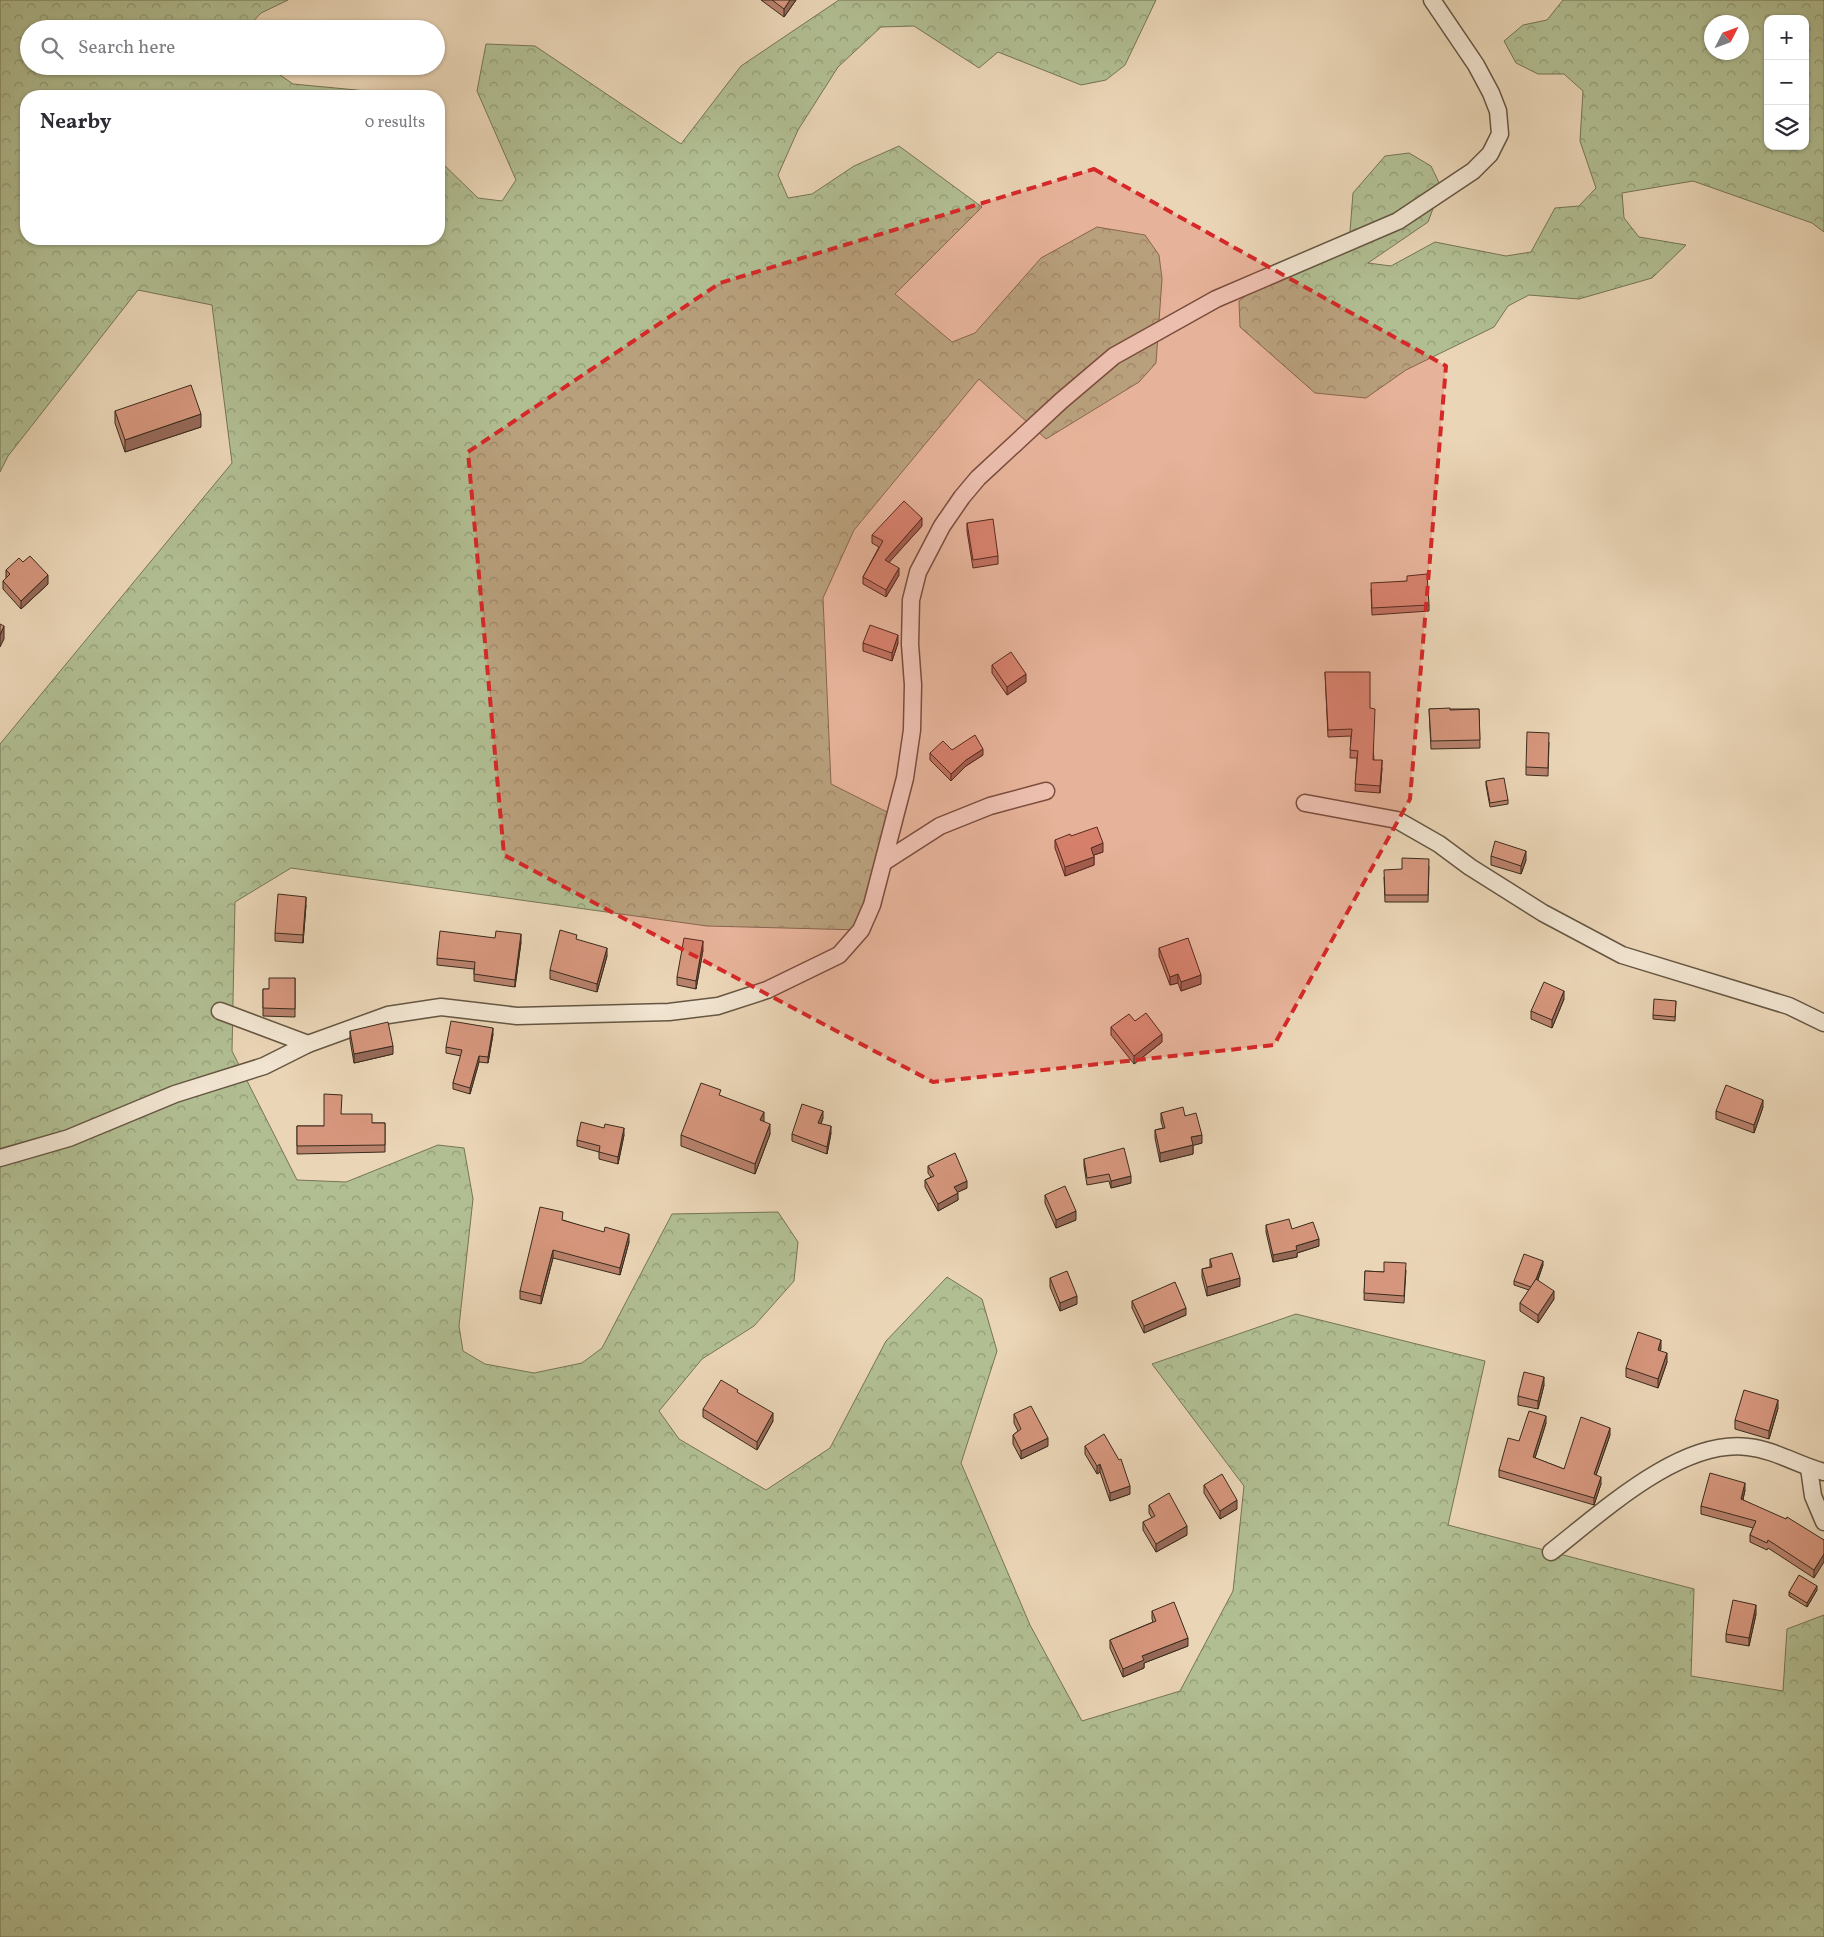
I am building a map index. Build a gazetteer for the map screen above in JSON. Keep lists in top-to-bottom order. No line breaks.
{"north":"top right","page":{"map_buttons":["+","−"],"search":"Search here","heading":["Nearby","0 results"]}}
